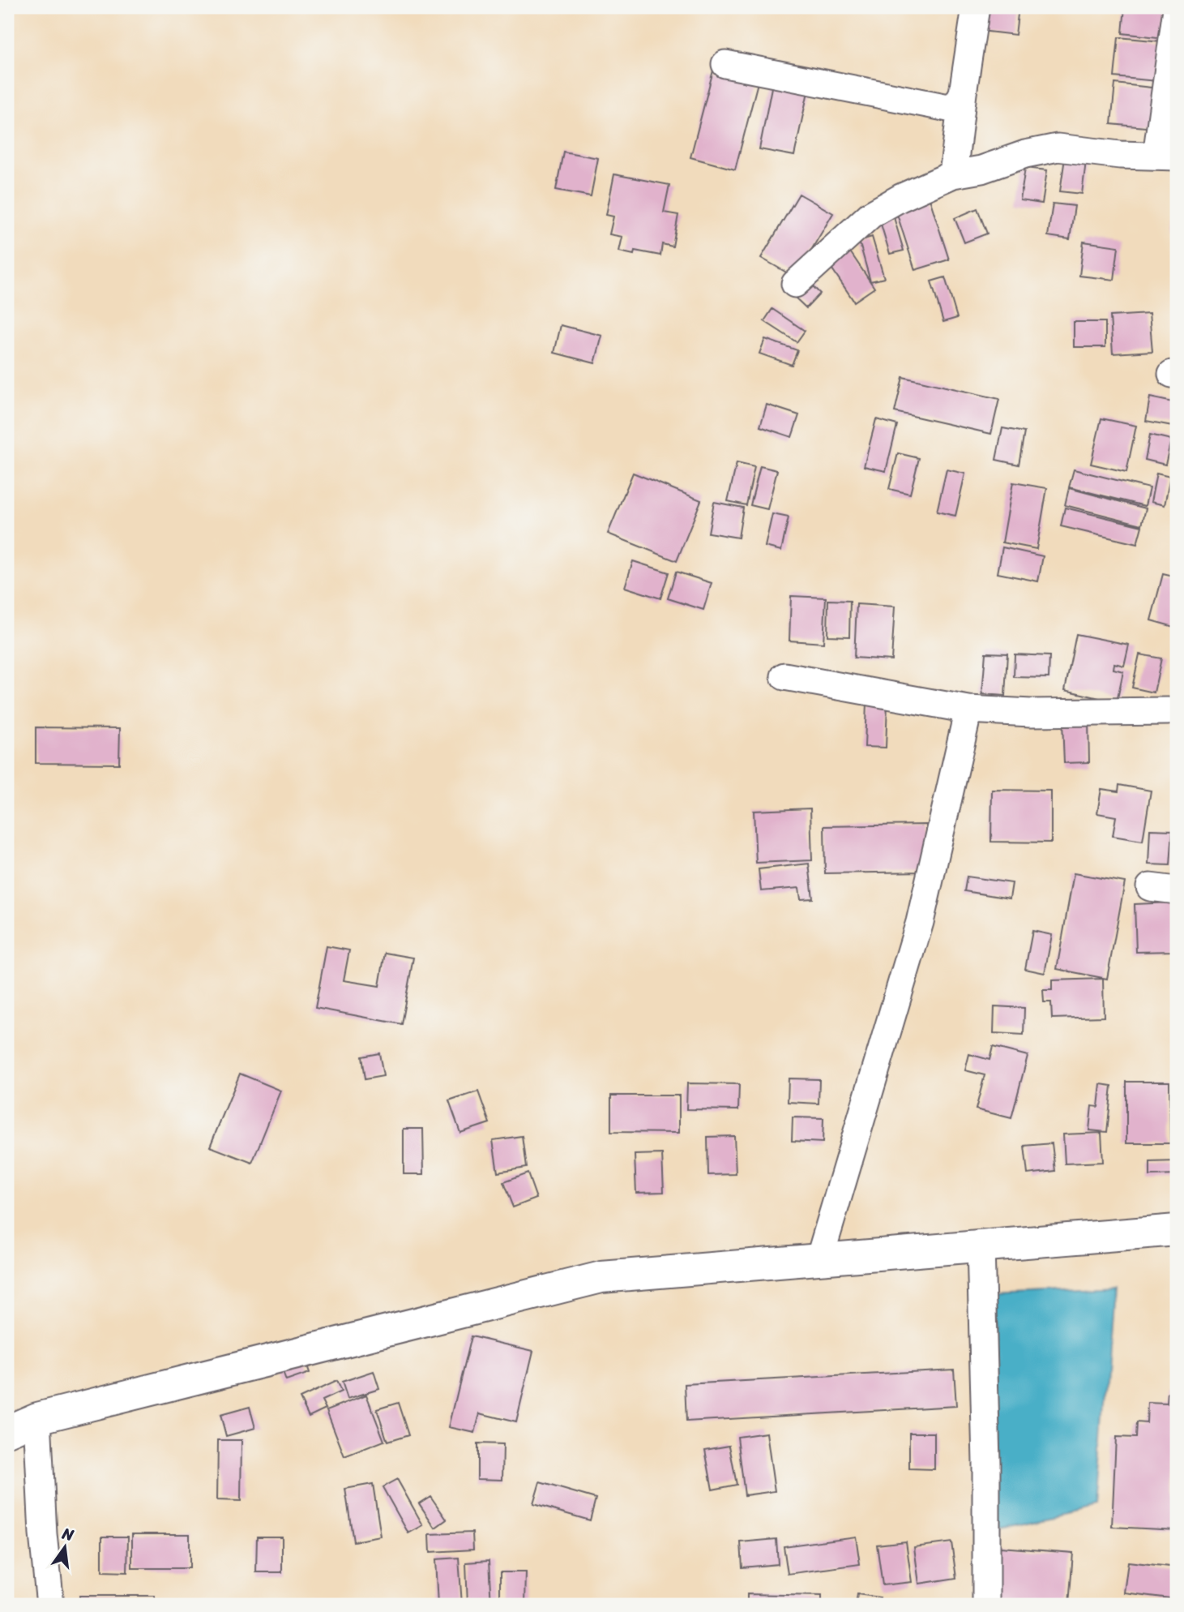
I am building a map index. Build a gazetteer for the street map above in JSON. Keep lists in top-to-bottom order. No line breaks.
{"north":"top"}
